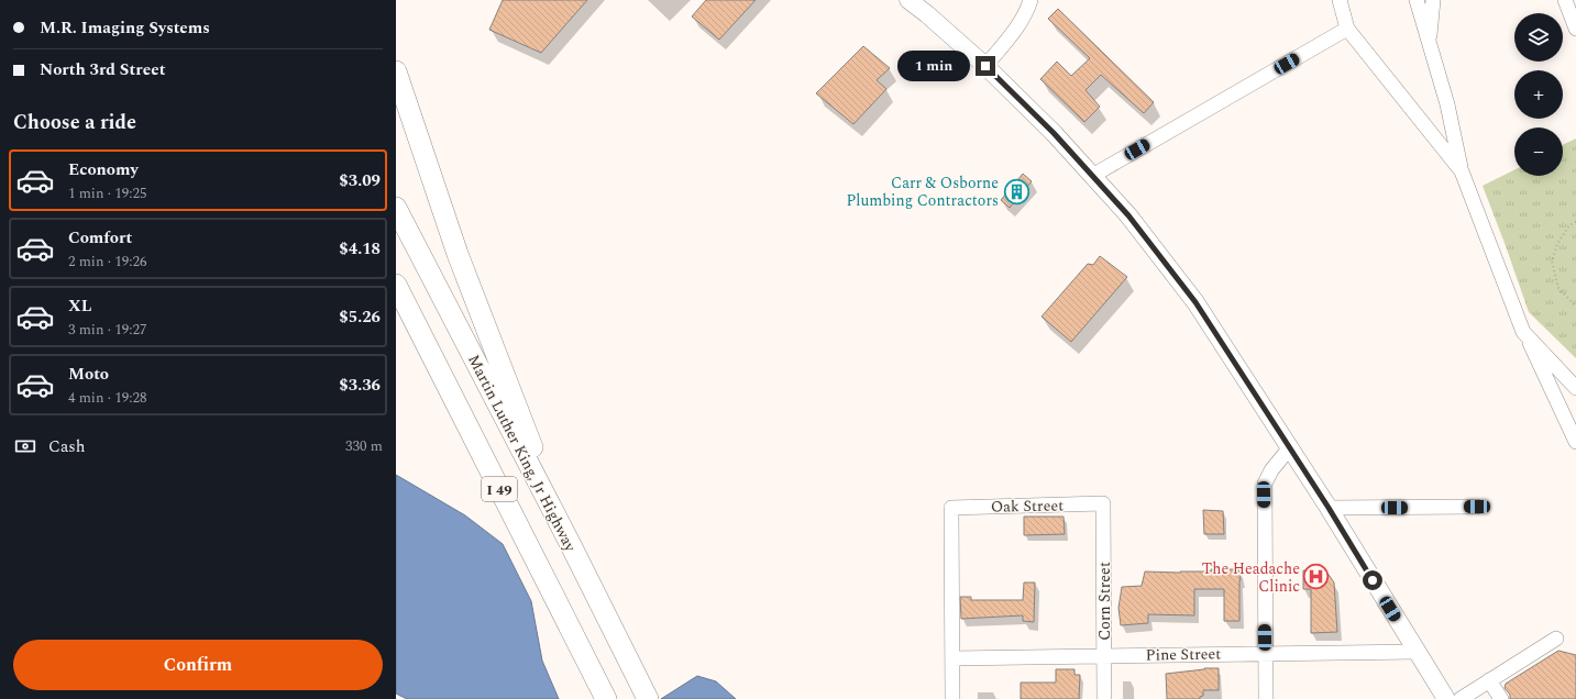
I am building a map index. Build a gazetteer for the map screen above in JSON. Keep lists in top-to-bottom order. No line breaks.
{"streets":{"highway":["Martin Luther King, Jr Highway","I 49"],"street":["Oak Street","Corn Street","Pine Street"]},"crossings":[["Oak Street","Corn Street"],["Oak Street","Pine Street"],["Corn Street","Pine Street"]],"places":{"building":["Carr & Osborne Plumbing Contractors"],"hospital":["The Headache Clinic"]},"page":{"banner":["M.R. Imaging Systems","North 3rd Street"],"map_buttons":["+","−"],"bubble":"1 min","heading":"Choose a ride","list":[{"name":"Economy","note":"1 min · 19:25","value":"$3.09"},{"name":"Comfort","note":"2 min · 19:26","value":"$4.18"},{"name":"XL","note":"3 min · 19:27","value":"$5.26"},{"name":"Moto","note":"4 min · 19:28","value":"$3.36"}],"pay":["Cash","330 m"],"buttons":"Confirm"}}
